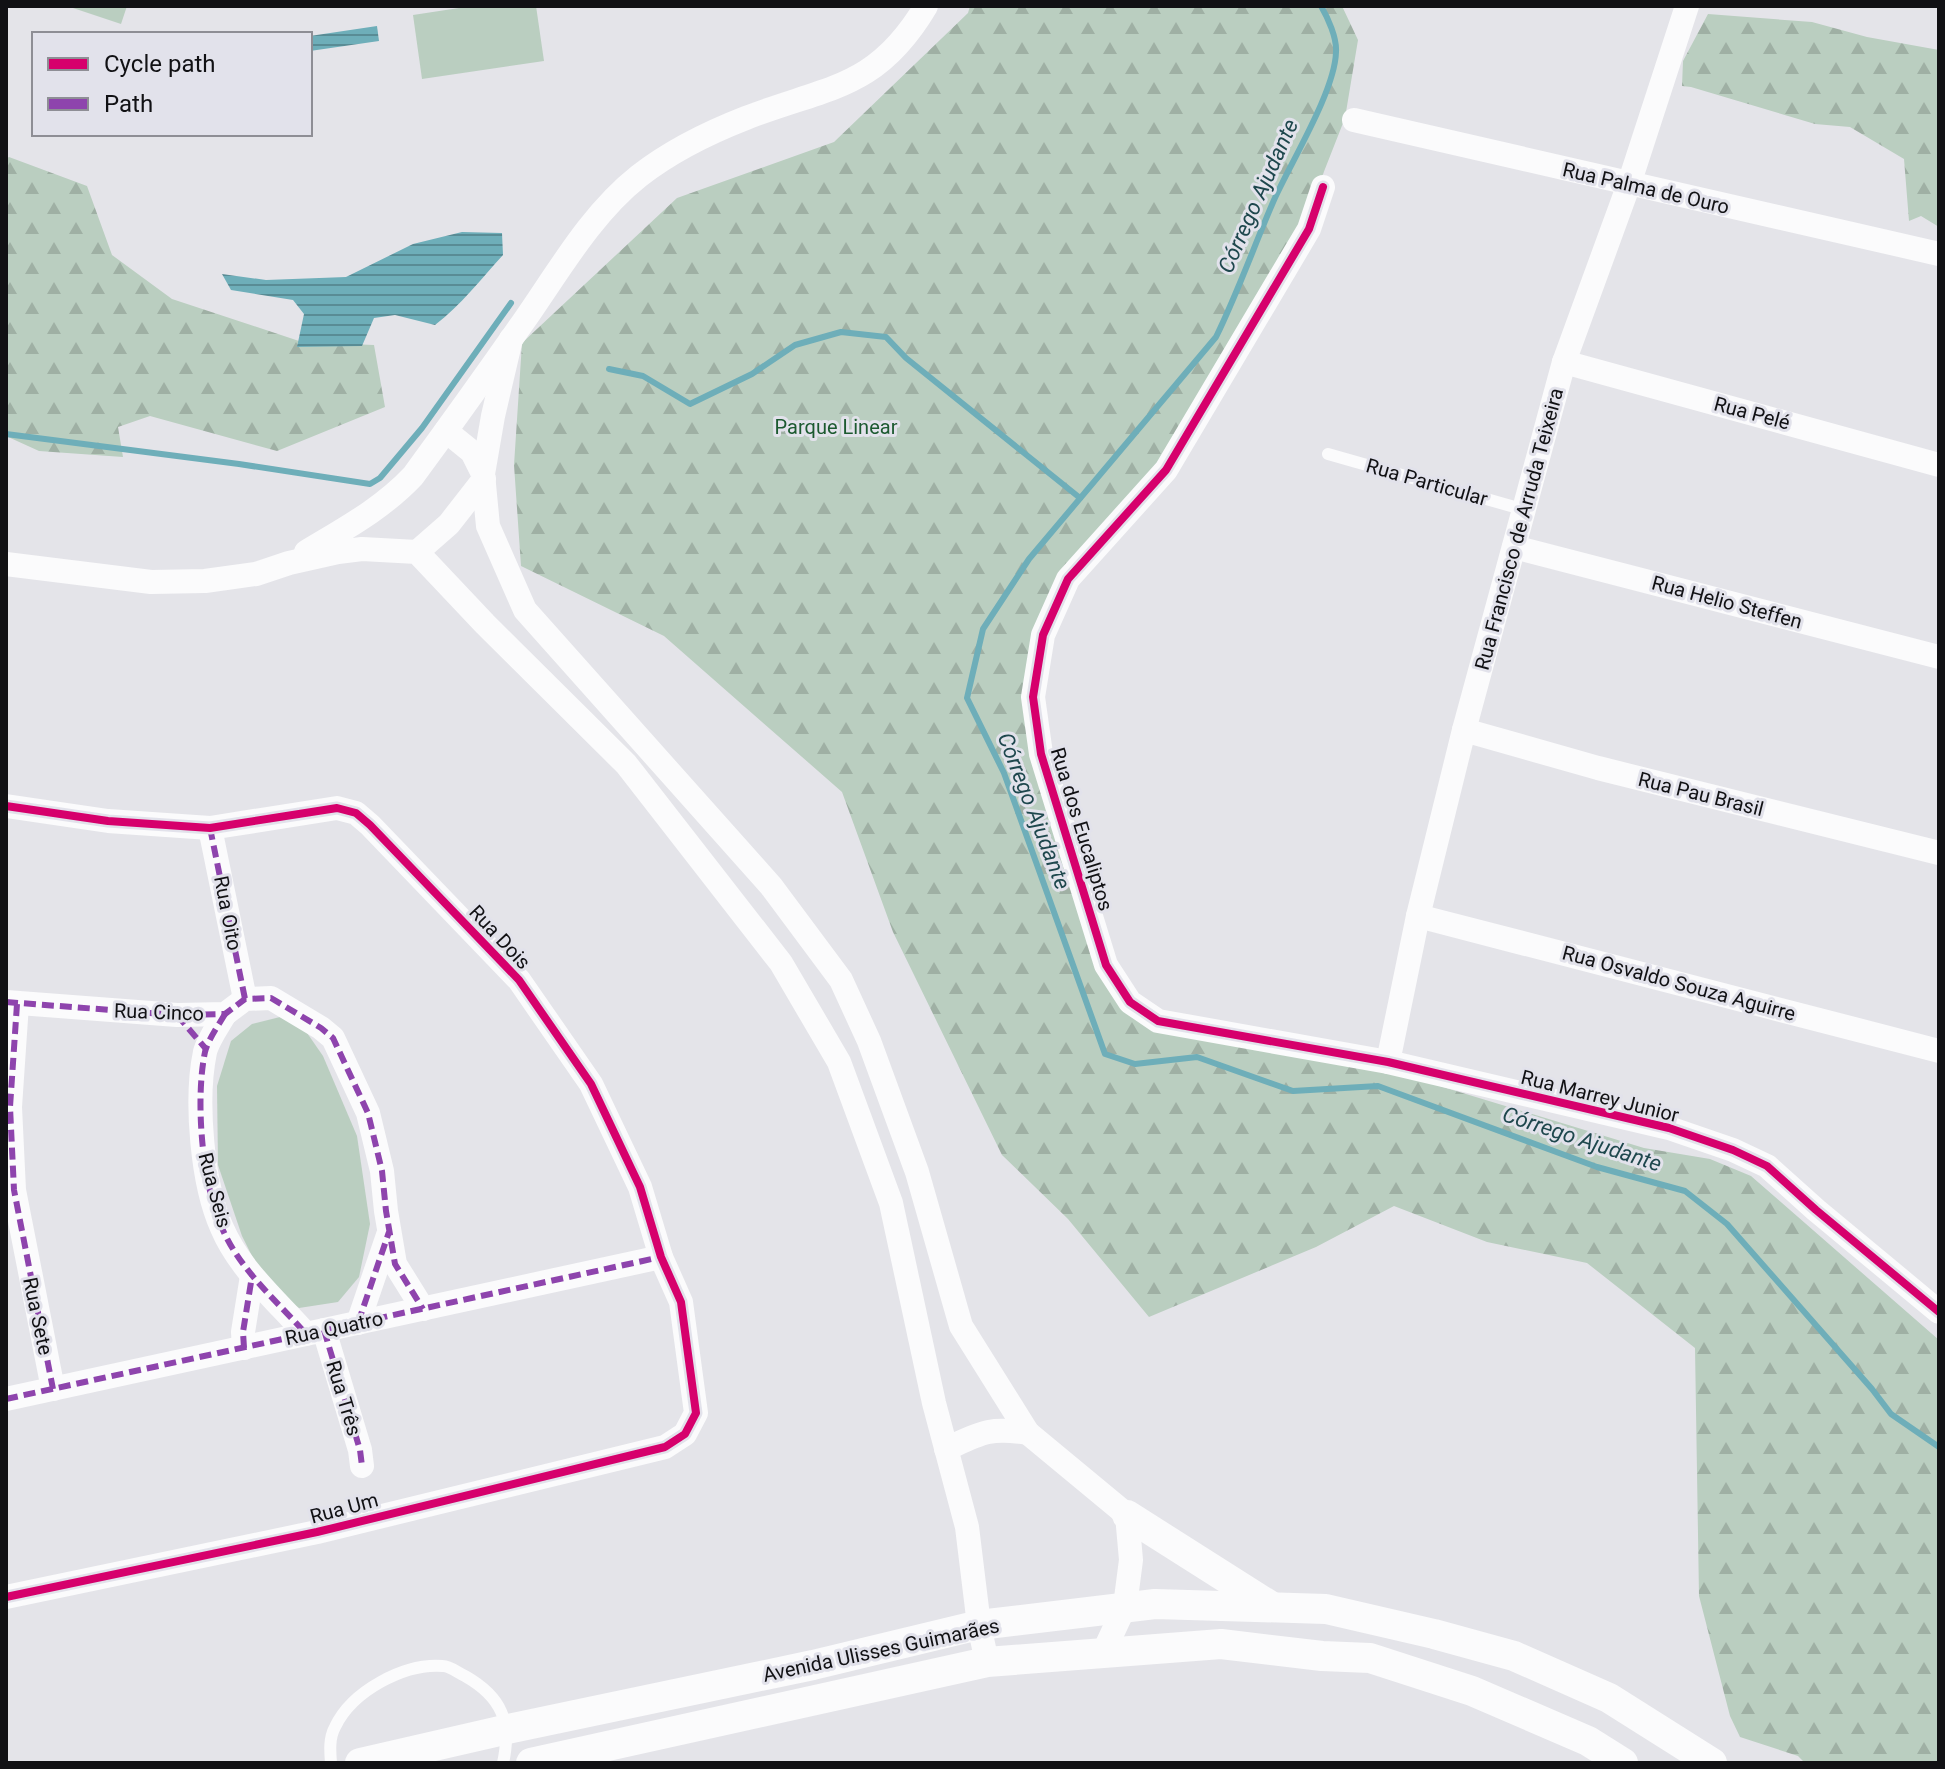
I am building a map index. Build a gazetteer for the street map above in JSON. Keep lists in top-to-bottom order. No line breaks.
{"streets":{"street":["Rua Palma de Ouro","Rua Pelé","Rua Francisco de Arruda Teixeira","Rua Helio Steffen","Rua Pau Brasil","Rua dos Eucaliptos","Rua Oito","Rua Dois","Rua Osvaldo Souza Aguirre","Rua Cinco","Rua Marrey Junior","Rua Seis","Rua Sete","Rua Quatro","Rua Três","Rua Um","Avenida Ulisses Guimarães"],"lane":["Rua Particular"]},"crossings":[["Rua Palma de Ouro","Rua Francisco de Arruda Teixeira"],["Rua Pelé","Rua Francisco de Arruda Teixeira"],["Rua Particular","Rua Francisco de Arruda Teixeira"],["Rua Francisco de Arruda Teixeira","Rua Helio Steffen"],["Rua Francisco de Arruda Teixeira","Rua Pau Brasil"],["Rua Francisco de Arruda Teixeira","Rua dos Eucaliptos"],["Rua Francisco de Arruda Teixeira","Rua Osvaldo Souza Aguirre"],["Rua Francisco de Arruda Teixeira","Rua Marrey Junior"],["Rua dos Eucaliptos","Rua Marrey Junior"],["Rua Oito","Rua Dois"],["Rua Oito","Rua Cinco"],["Rua Dois","Rua Quatro"],["Rua Dois","Rua Um"],["Rua Cinco","Rua Seis"],["Rua Cinco","Rua Sete"],["Rua Seis","Rua Quatro"],["Rua Seis","Rua Três"],["Rua Sete","Rua Quatro"],["Rua Quatro","Rua Três"]],"water":["Córrego Ajudante"],"parks":["Parque Linear"],"legend":["Cycle path","Path"]}
